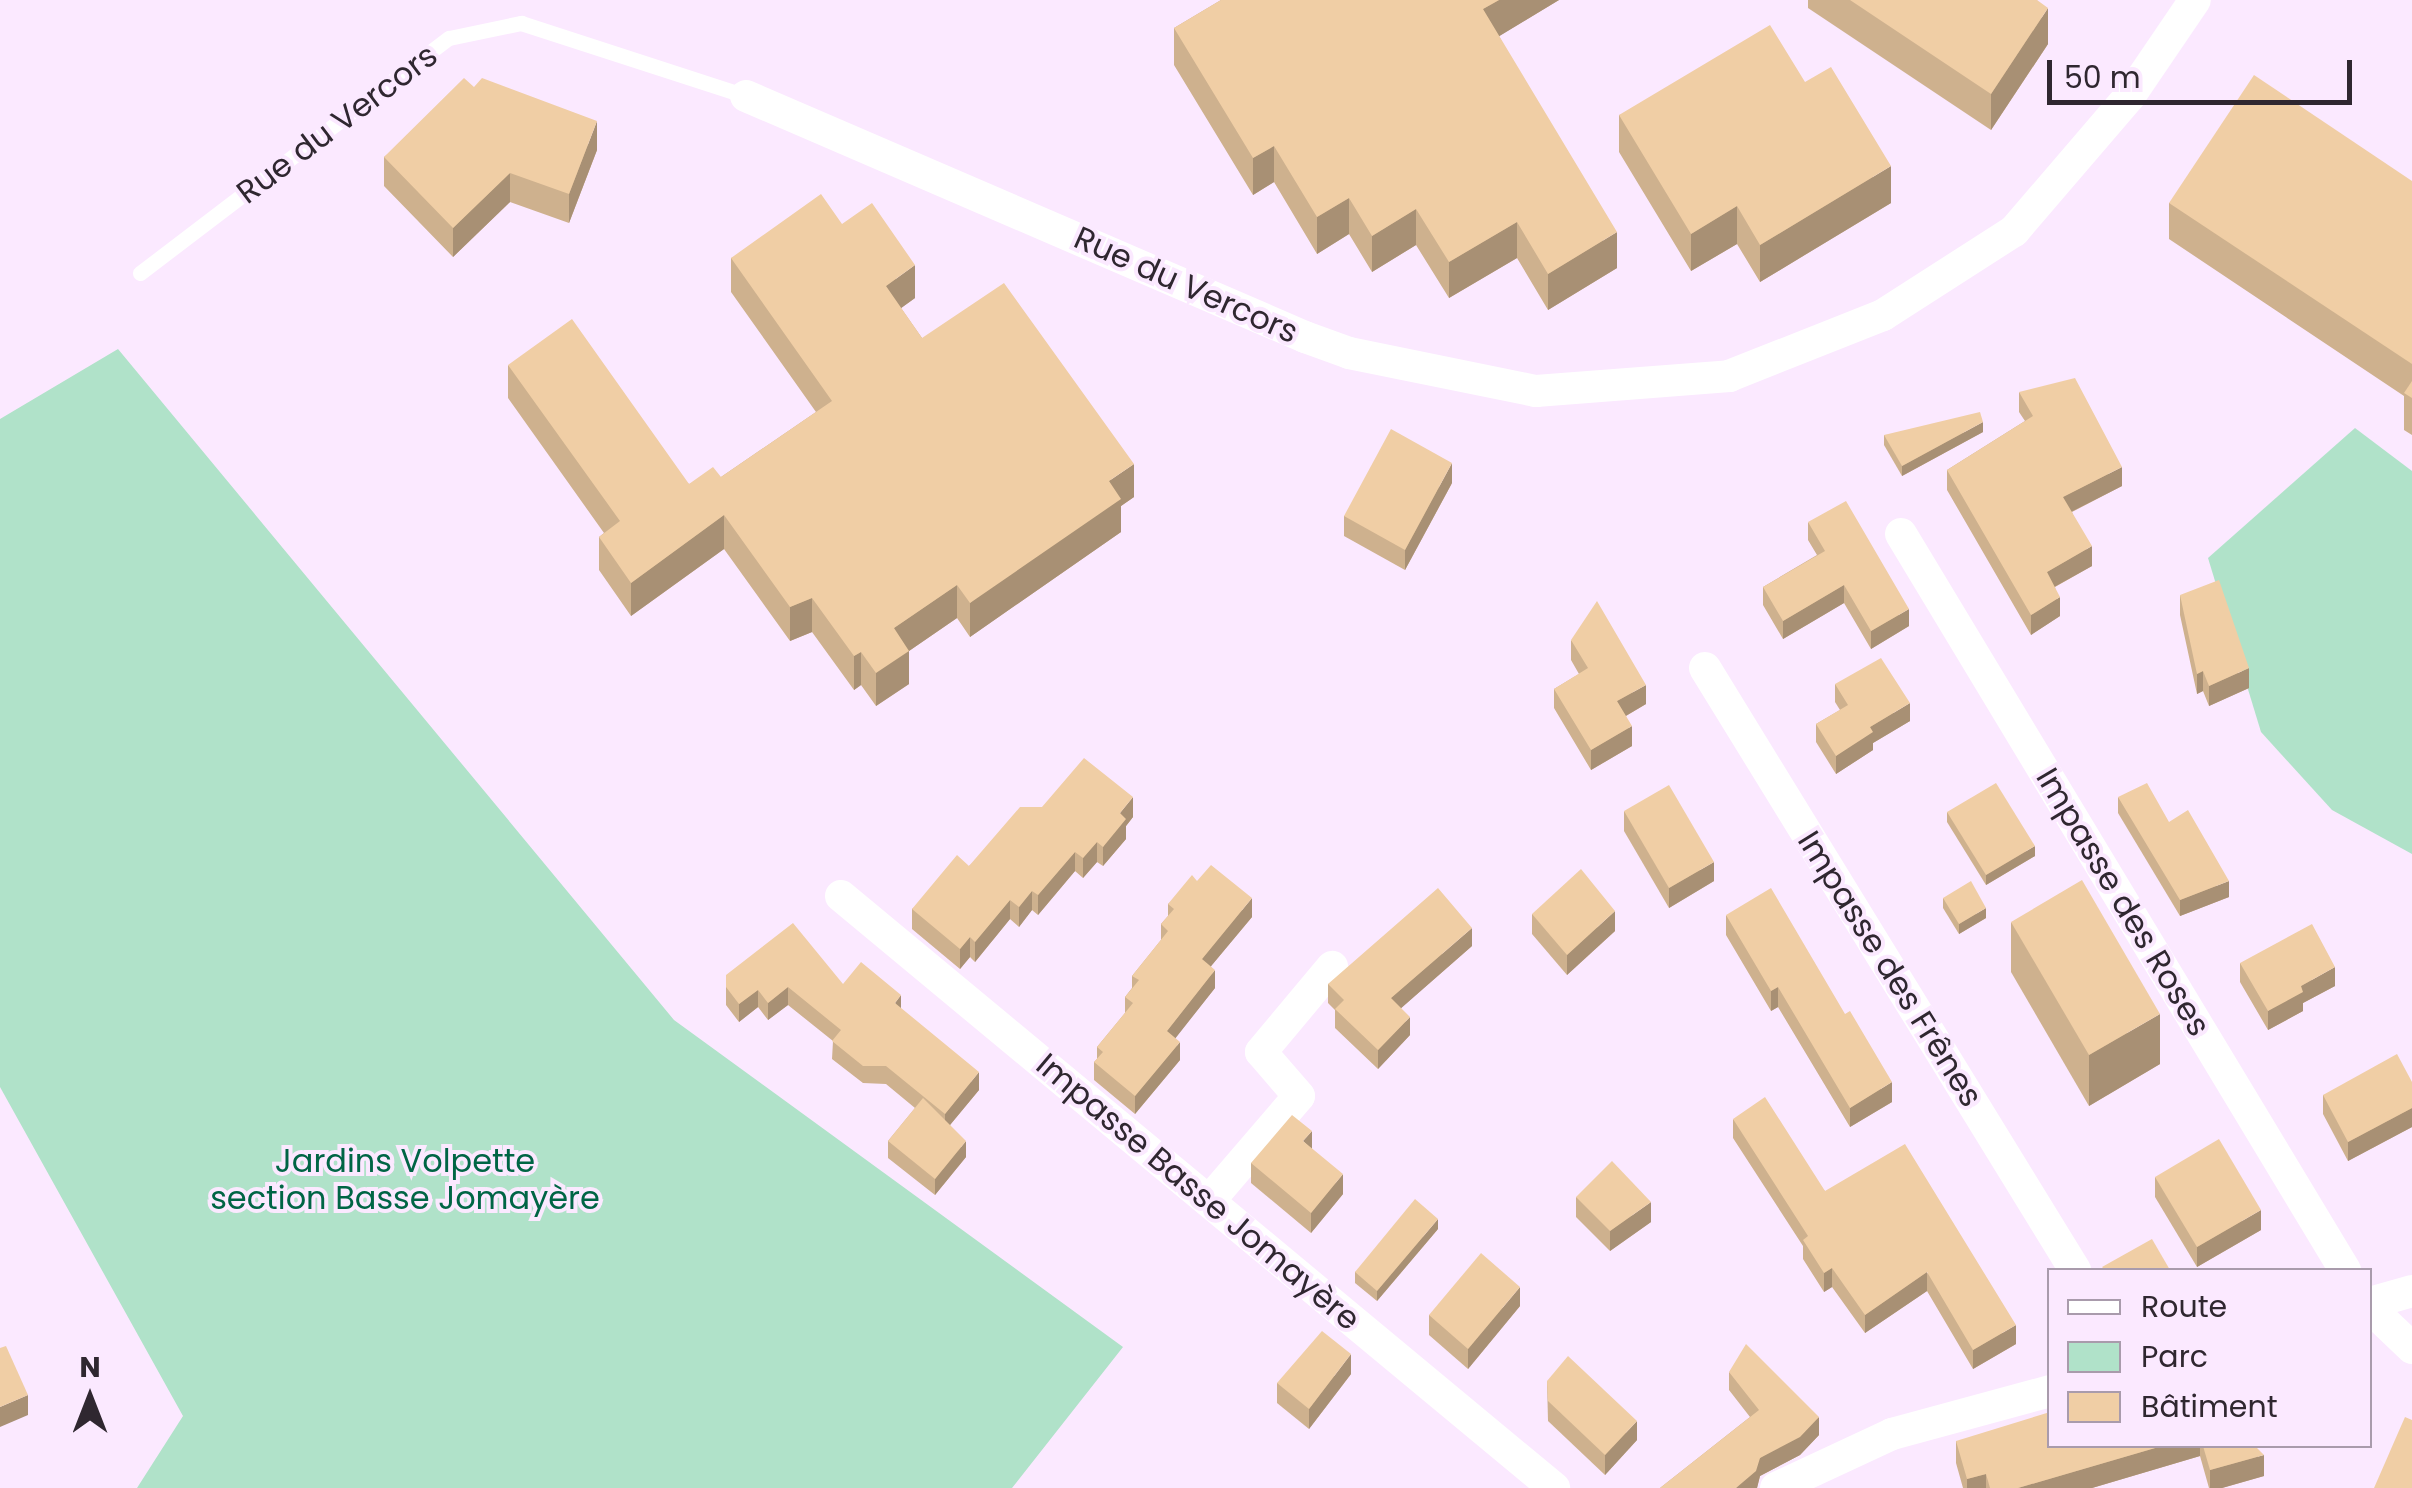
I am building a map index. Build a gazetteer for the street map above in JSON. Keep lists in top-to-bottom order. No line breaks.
{"streets":{"street":["Rue du Vercors","Impasse des Roses","Impasse des Frênes","Impasse Basse Jomayère"]},"parks":["Jardins Volpette section Basse Jomayère"],"legend":["Route","Parc","Bâtiment"],"scale_bar":"50 m","north":"top"}
